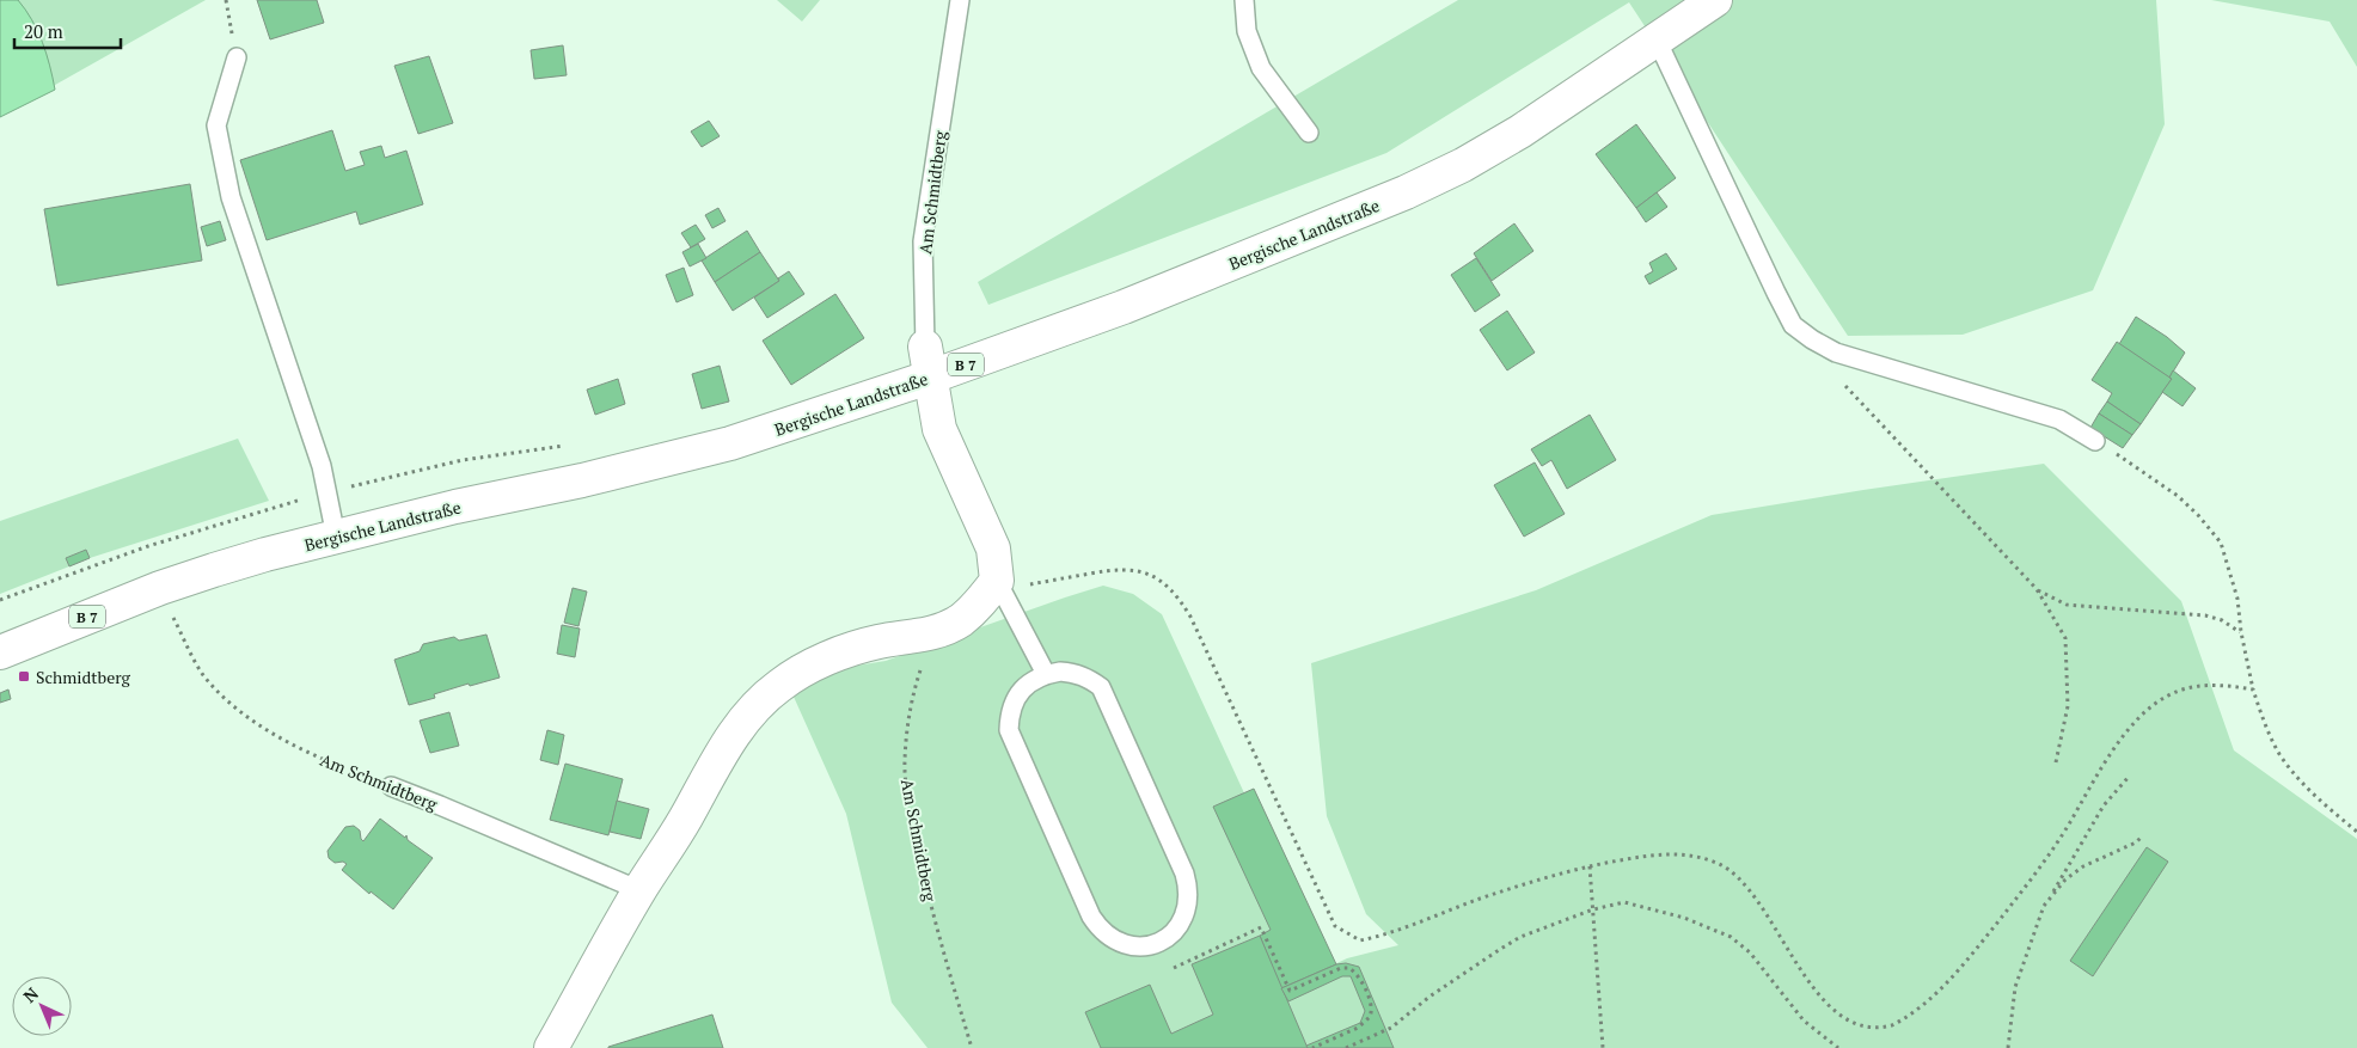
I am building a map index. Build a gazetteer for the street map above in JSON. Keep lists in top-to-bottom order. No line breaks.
{"streets":{"main road":["Am Schmidtberg","Bergische Landstraße","B 7"]},"crossings":[["Am Schmidtberg","Bergische Landstraße"]],"places":{"transit":["Schmidtberg"]},"scale_bar":"20 m","north":"top left"}
